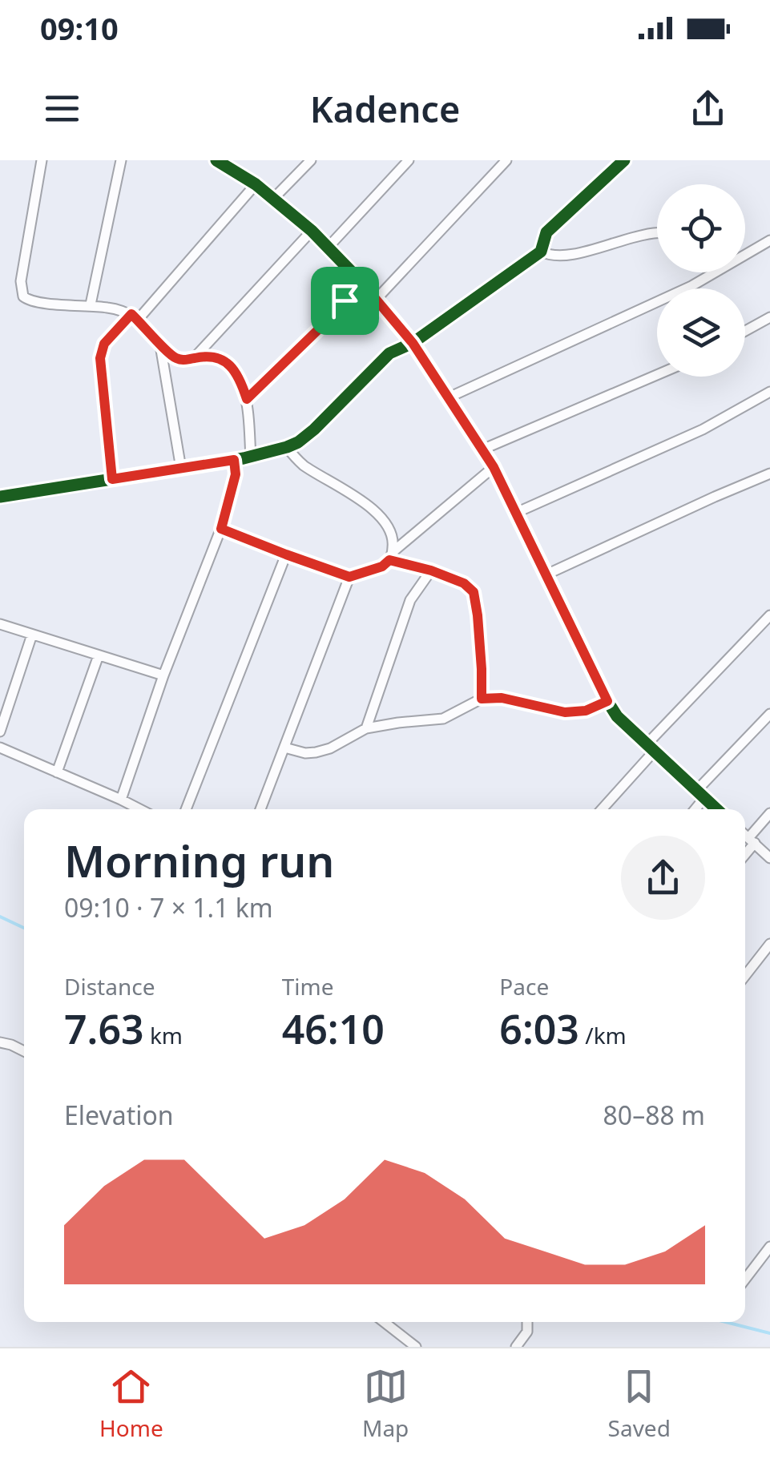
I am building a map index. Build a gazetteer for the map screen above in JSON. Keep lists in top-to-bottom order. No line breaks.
{"page":{"status":"09:10","header":"Kadence","heading":["Morning run","09:10 · 7 × 1.1 km"],"stats":[["Distance","7.63 km"],["Time","46:10"],["Pace","6:03 /km"]],"chart":["Elevation","80–88 m"],"tabs":["Home","Map","Saved"]}}
